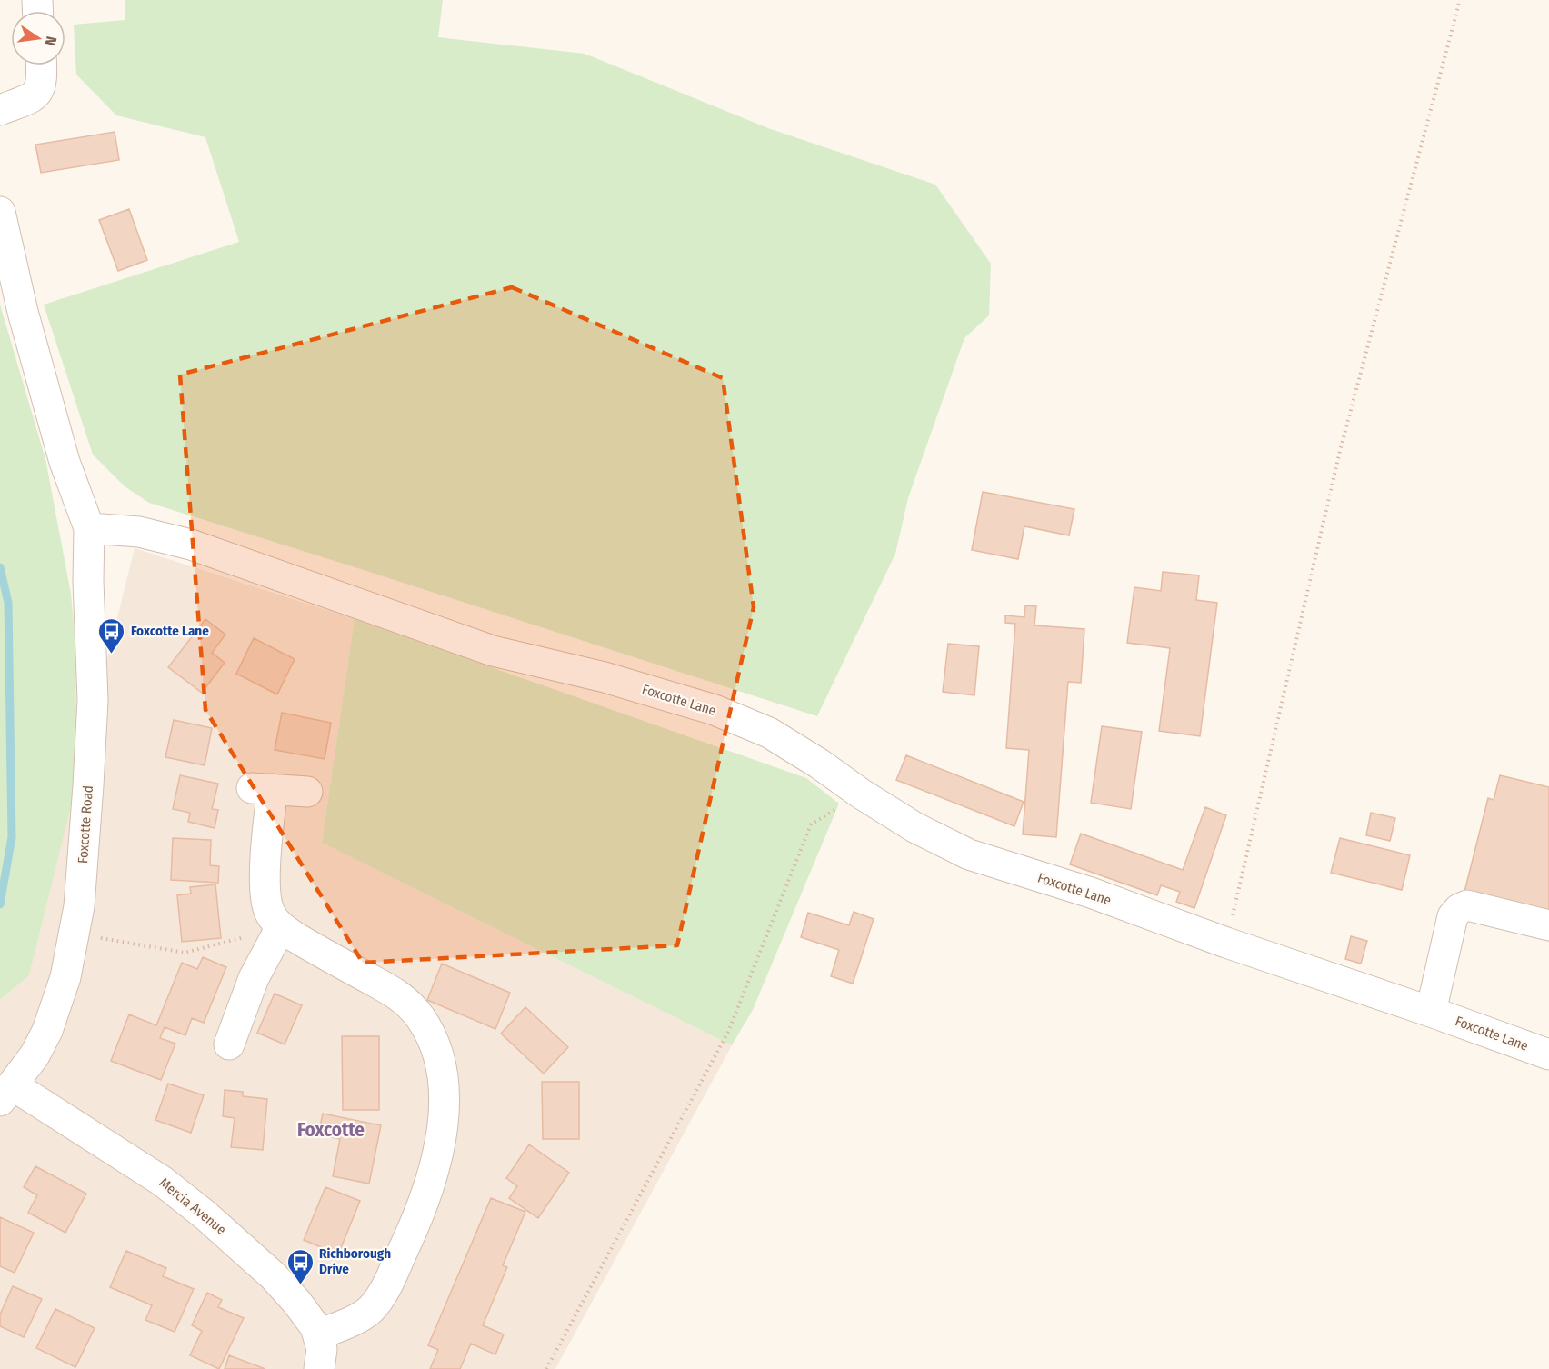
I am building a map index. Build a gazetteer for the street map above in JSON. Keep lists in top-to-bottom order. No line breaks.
{"streets":{"street":["Foxcotte Lane","Foxcotte Road","Mercia Avenue"]},"crossings":[["Foxcotte Lane","Foxcotte Road"],["Foxcotte Road","Mercia Avenue"]],"districts":["Foxcotte"],"places":{"bus stop":["Foxcotte Lane","Richborough Drive"]},"north":"right"}
